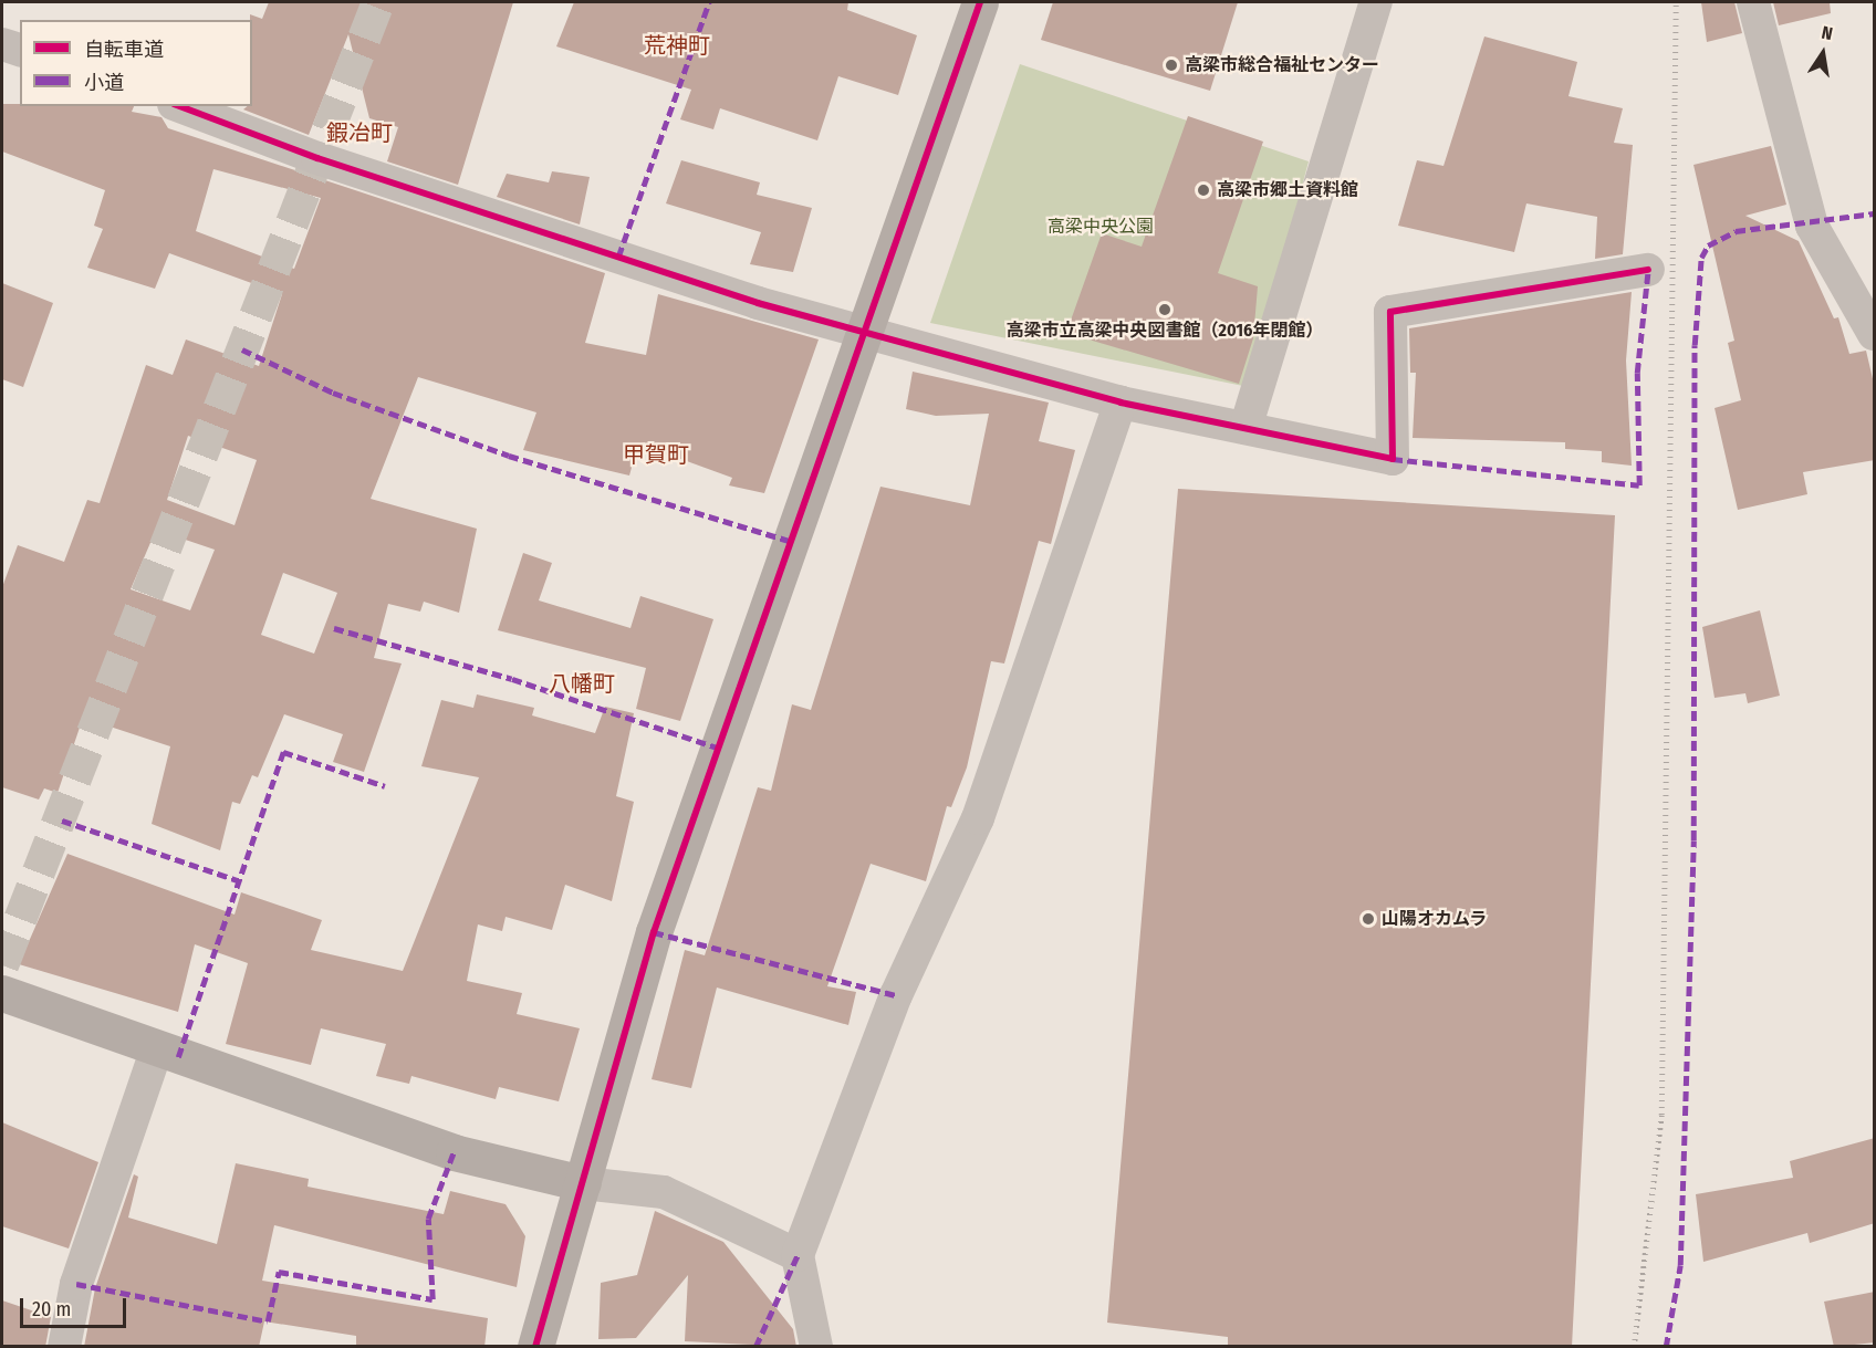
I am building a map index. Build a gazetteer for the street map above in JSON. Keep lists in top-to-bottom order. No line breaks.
{"districts":["荒神町","鍜冶町","甲賀町","八幡町"],"parks":["高梁中央公園"],"places":["高梁市総合福祉センター","高梁市郷土資料館","高梁市立高梁中央図書館（2016年閉館）","山陽オカムラ"],"legend":["自転車道","小道"],"scale_bar":"20 m","north":"top"}
